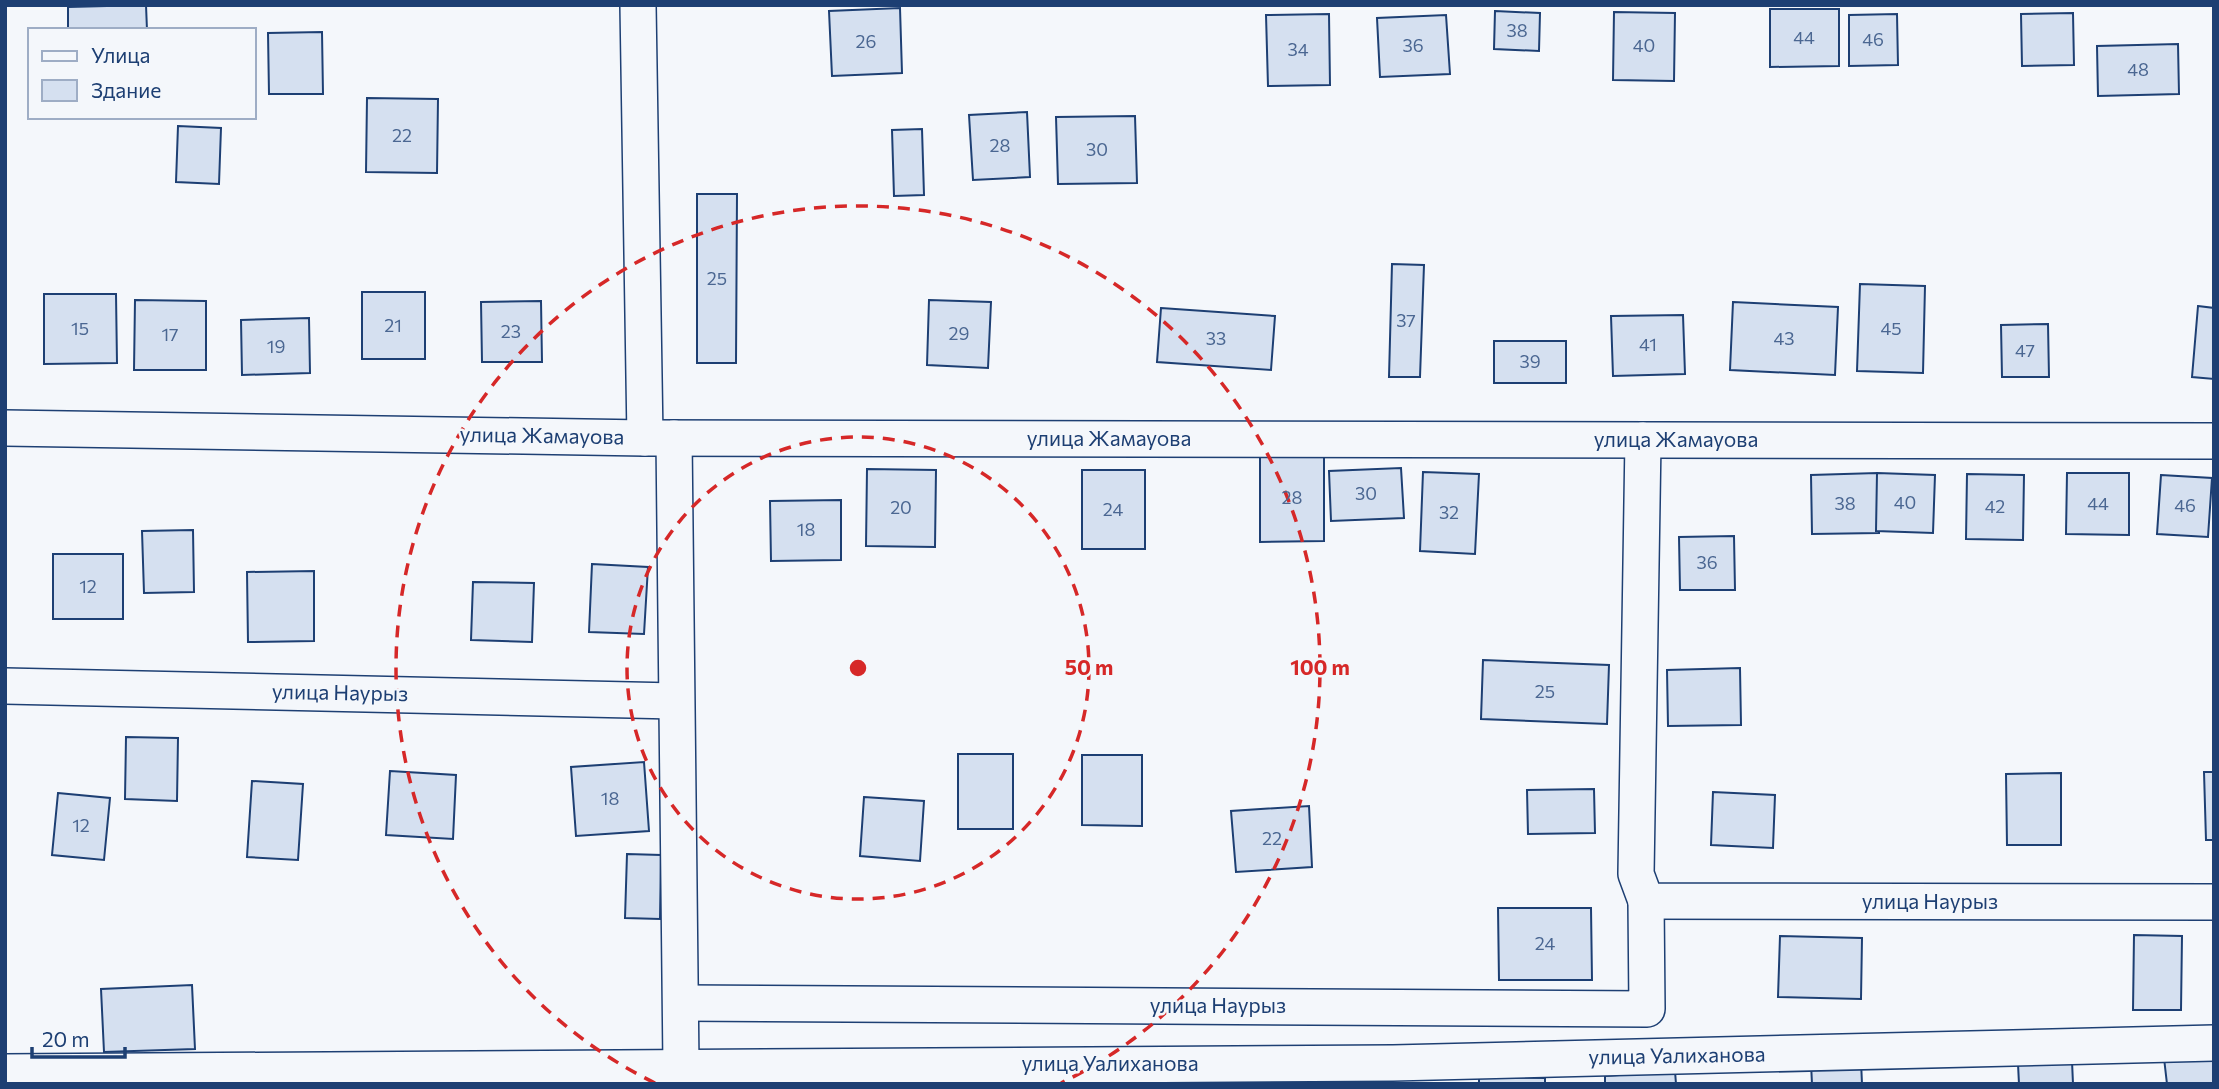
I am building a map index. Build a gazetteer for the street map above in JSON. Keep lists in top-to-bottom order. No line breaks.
{"streets":{"street":["улица Жамауова","улица Наурыз","улица Уалиханова"]},"crossings":[["улица Жамауова","улица Наурыз"]],"house_numbers":["38","44","46","26","36","40","34","48","22","28","30","25","37","21","15","45","23","29","17","33","43","41","19","47","39","30","28","40","38","44","46","42","20","24","32","18","36","12","25","18","12","22","24"],"legend":["Улица","Здание"],"scale_bar":"20 m","rings":["50 m","100 m"]}
